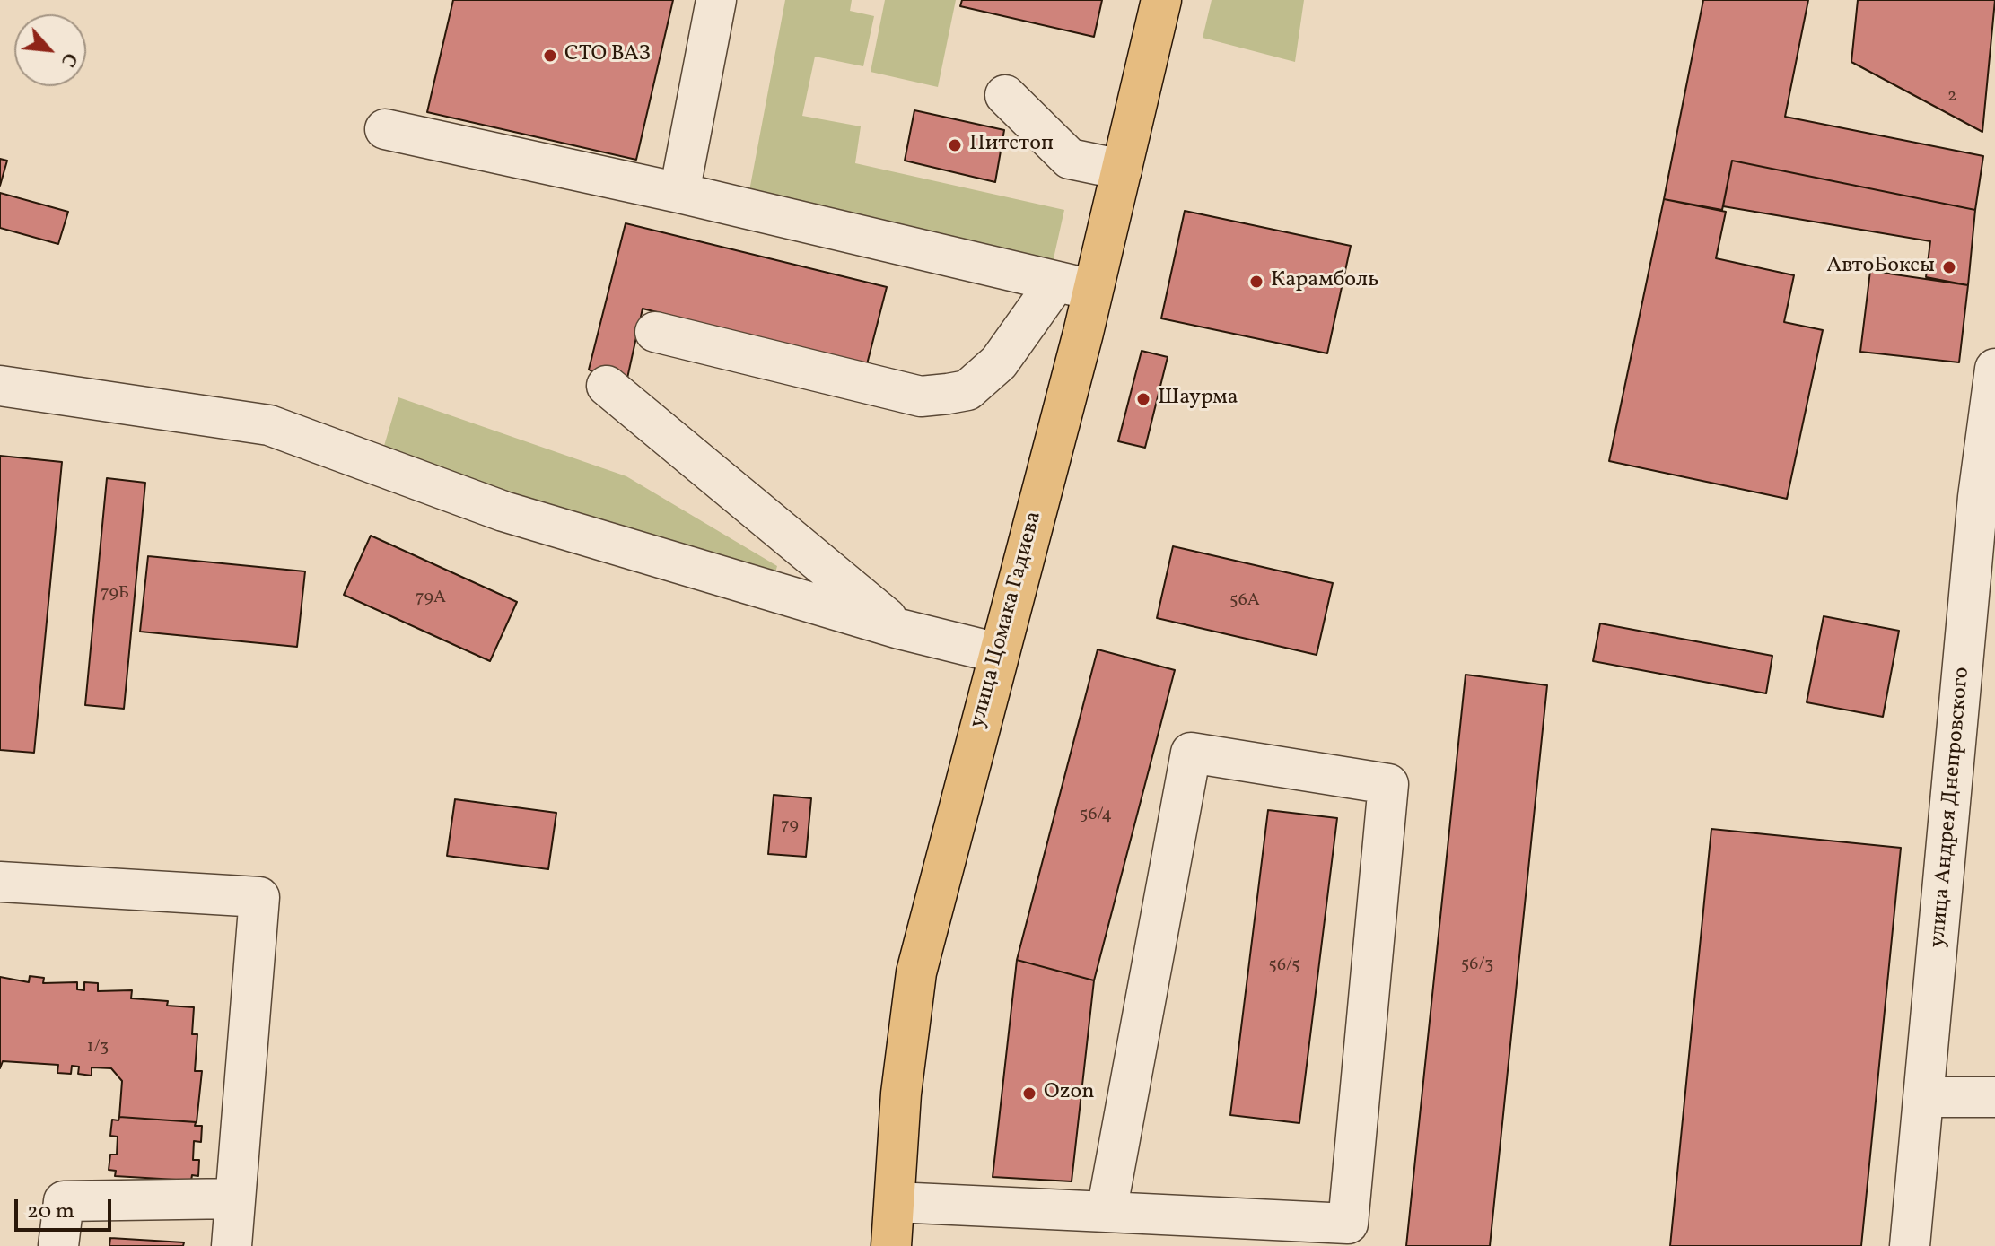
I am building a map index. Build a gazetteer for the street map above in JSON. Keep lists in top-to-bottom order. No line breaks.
{"streets":{"main road":["улица Цомака Гадиева"],"street":["улица Андрея Днепровского"]},"places":["СТО ВАЗ","Питстоп","АвтоБоксы","Карамболь","Шаурма","Ozon"],"house_numbers":["2","79Б","79А","56А","56/4","79","56/3","56/5","1/3"],"scale_bar":"20 m","north":"bottom right"}
